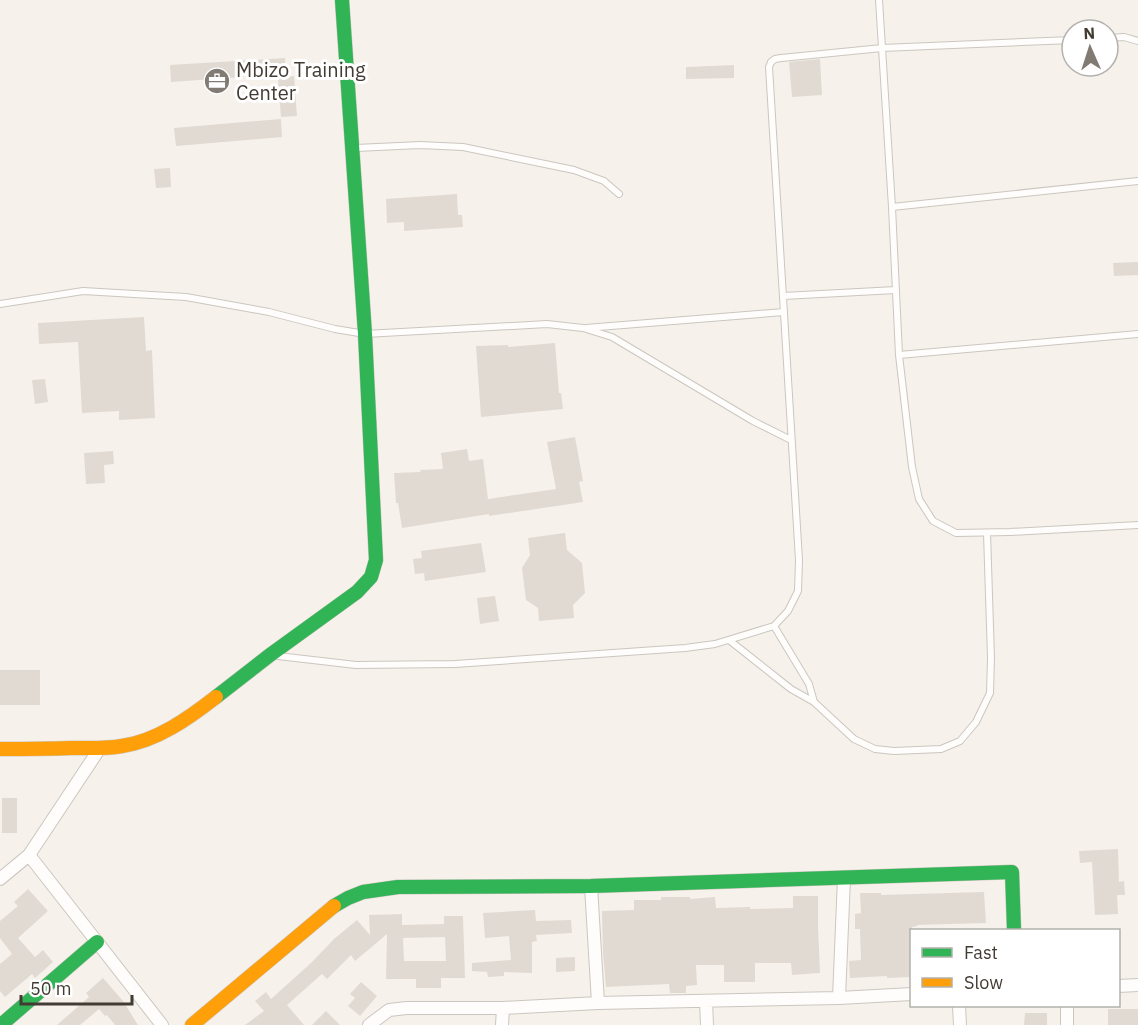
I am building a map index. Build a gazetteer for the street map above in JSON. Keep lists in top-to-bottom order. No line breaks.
{"places":{"office":["Mbizo Training Center"]},"legend":["Fast","Slow"],"scale_bar":"50 m","north":"top"}
